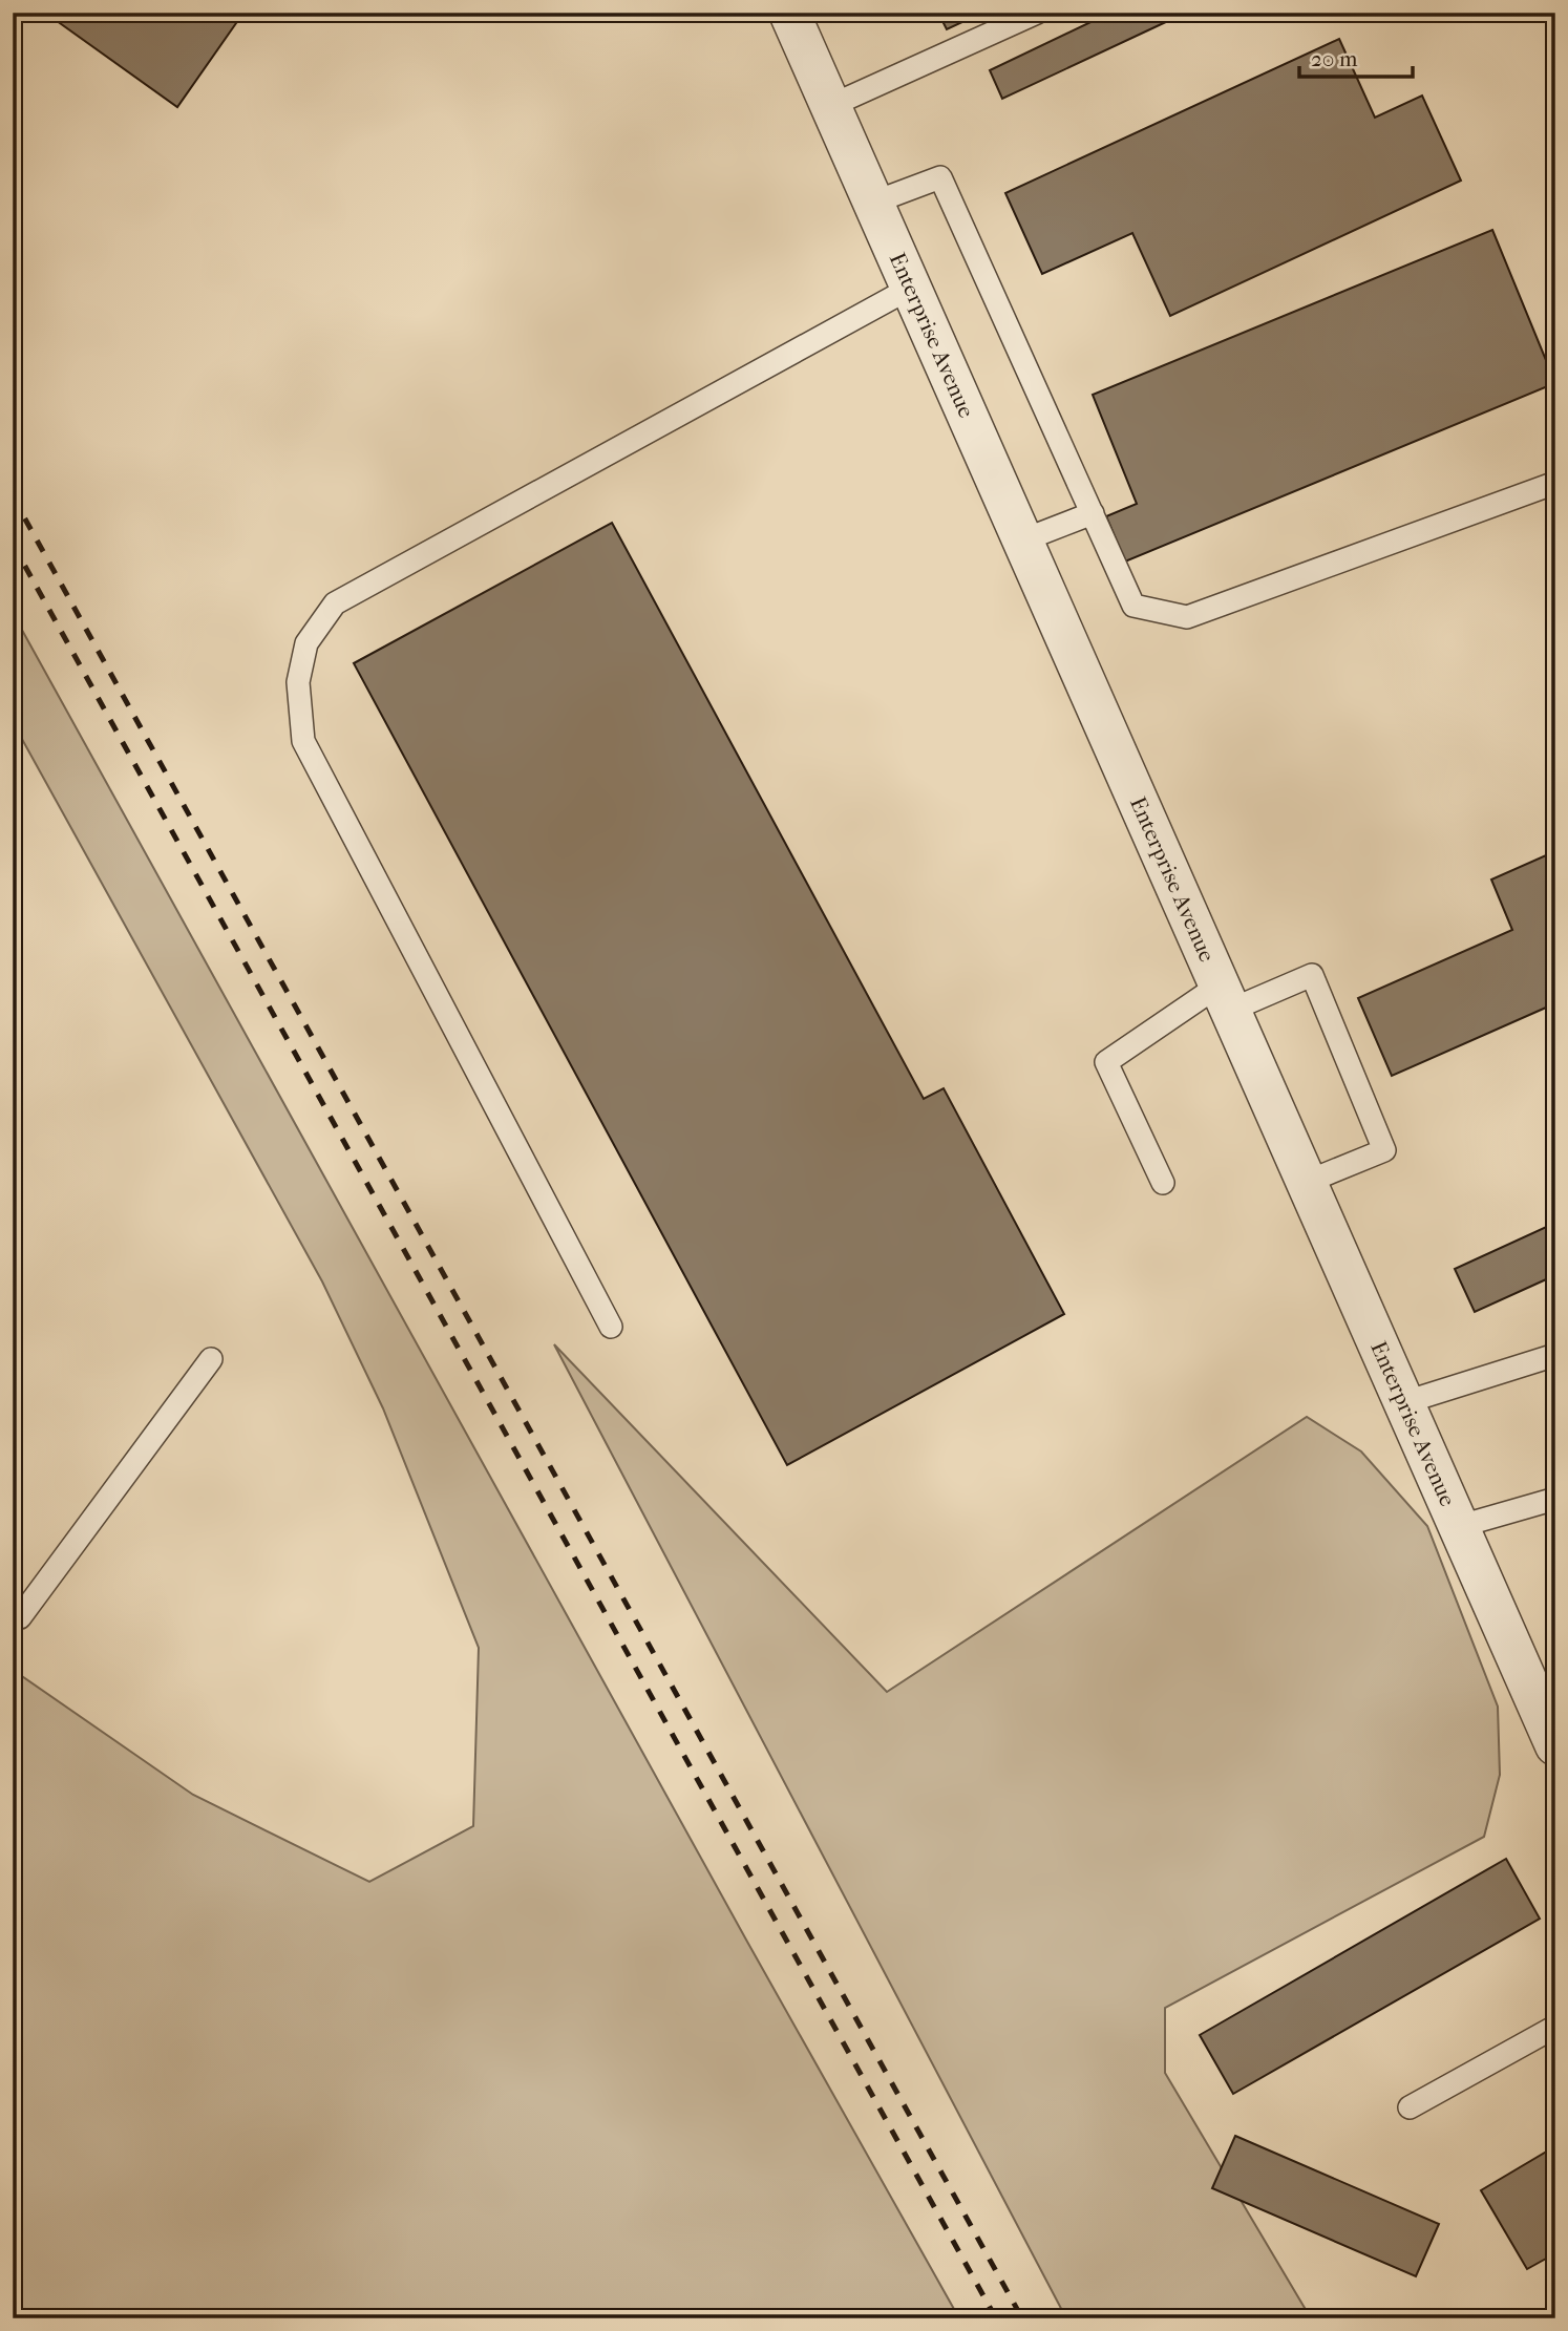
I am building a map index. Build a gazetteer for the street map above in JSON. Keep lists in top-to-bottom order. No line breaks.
{"streets":{"street":["Enterprise Avenue"]},"scale_bar":"20 m"}
